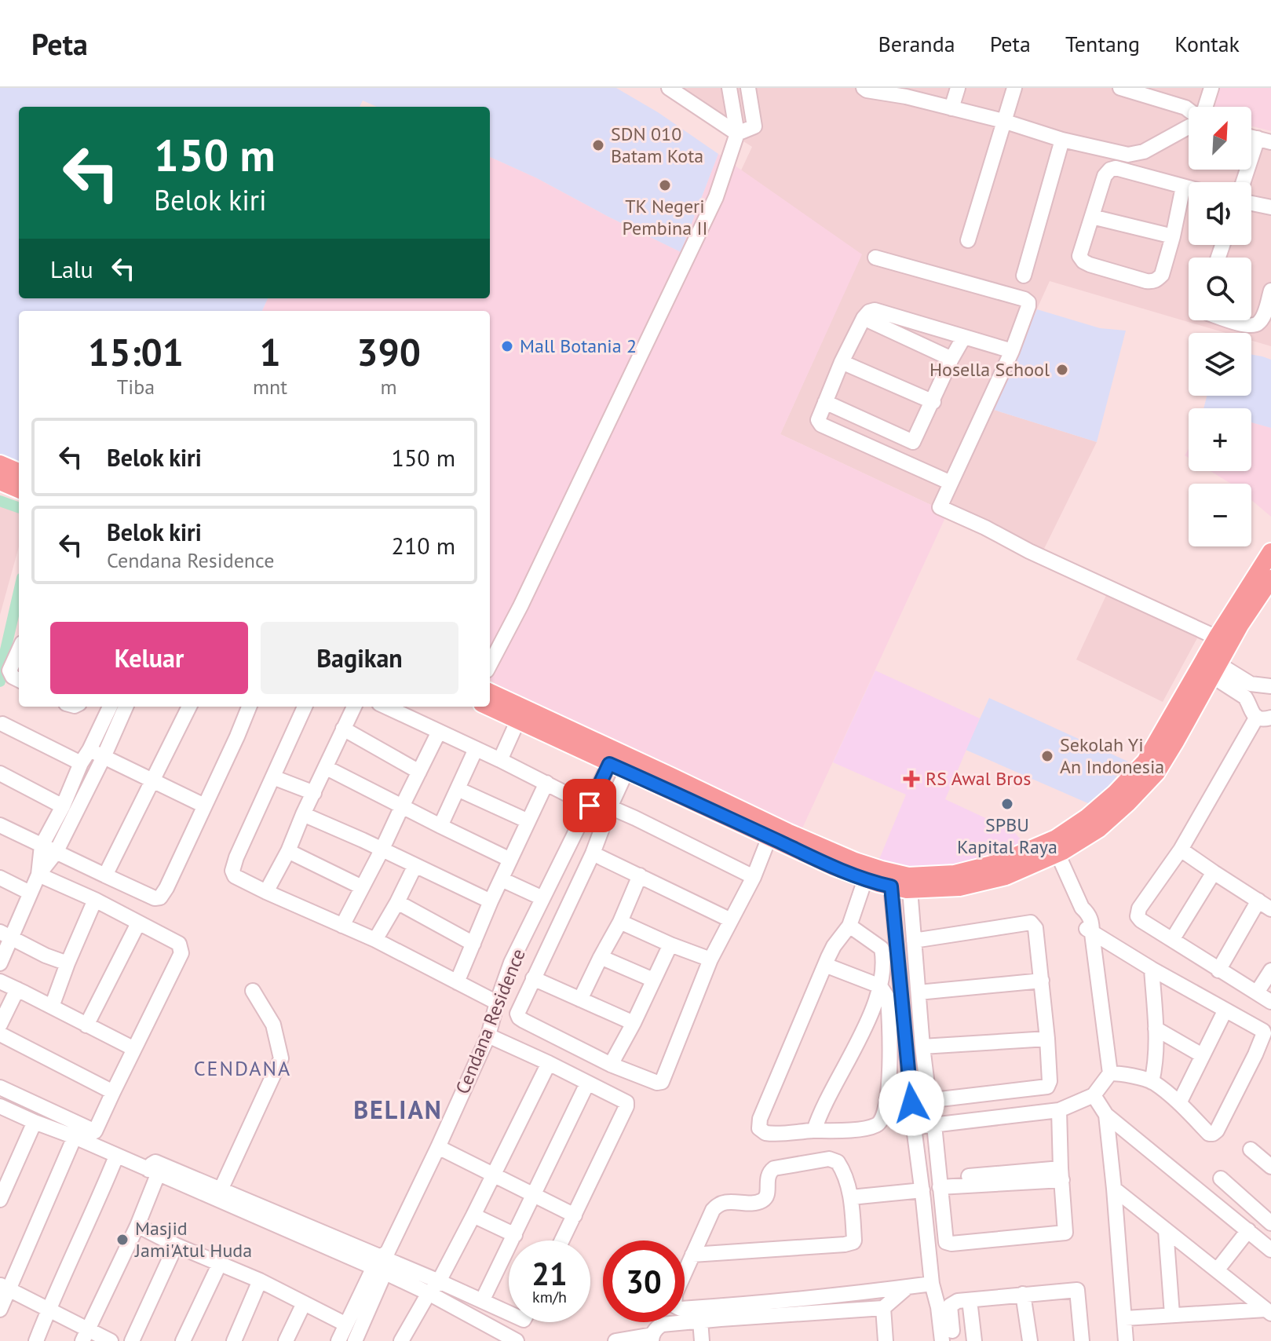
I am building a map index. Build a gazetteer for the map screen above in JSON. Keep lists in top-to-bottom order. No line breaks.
{"streets":{"street":["Cendana Residence"]},"districts":["CENDANA","BELIAN"],"places":{"other":["SDN 010 Batam Kota","TK Negeri Pembina II","Mall Botania 2","Hosella School","Sekolah Yi An Indonesia","SPBU Kapital Raya","Masjid Jami'Atul Huda"],"health":["RS Awal Bros"]},"north":"top right","page":{"header":"Peta","nav":["Beranda","Peta","Tentang","Kontak"],"map_buttons":["+","−"],"turn":["150 m","Belok kiri"],"then":"Lalu","eta":["15:01","Tiba","1","mnt","390","m"],"list":[{"name":"Belok kiri","value":"150 m"},{"name":"Belok kiri","note":"Cendana Residence","value":"210 m"}],"buttons":["Keluar","Bagikan"],"speed":"21 km/h","limit":"30"}}
